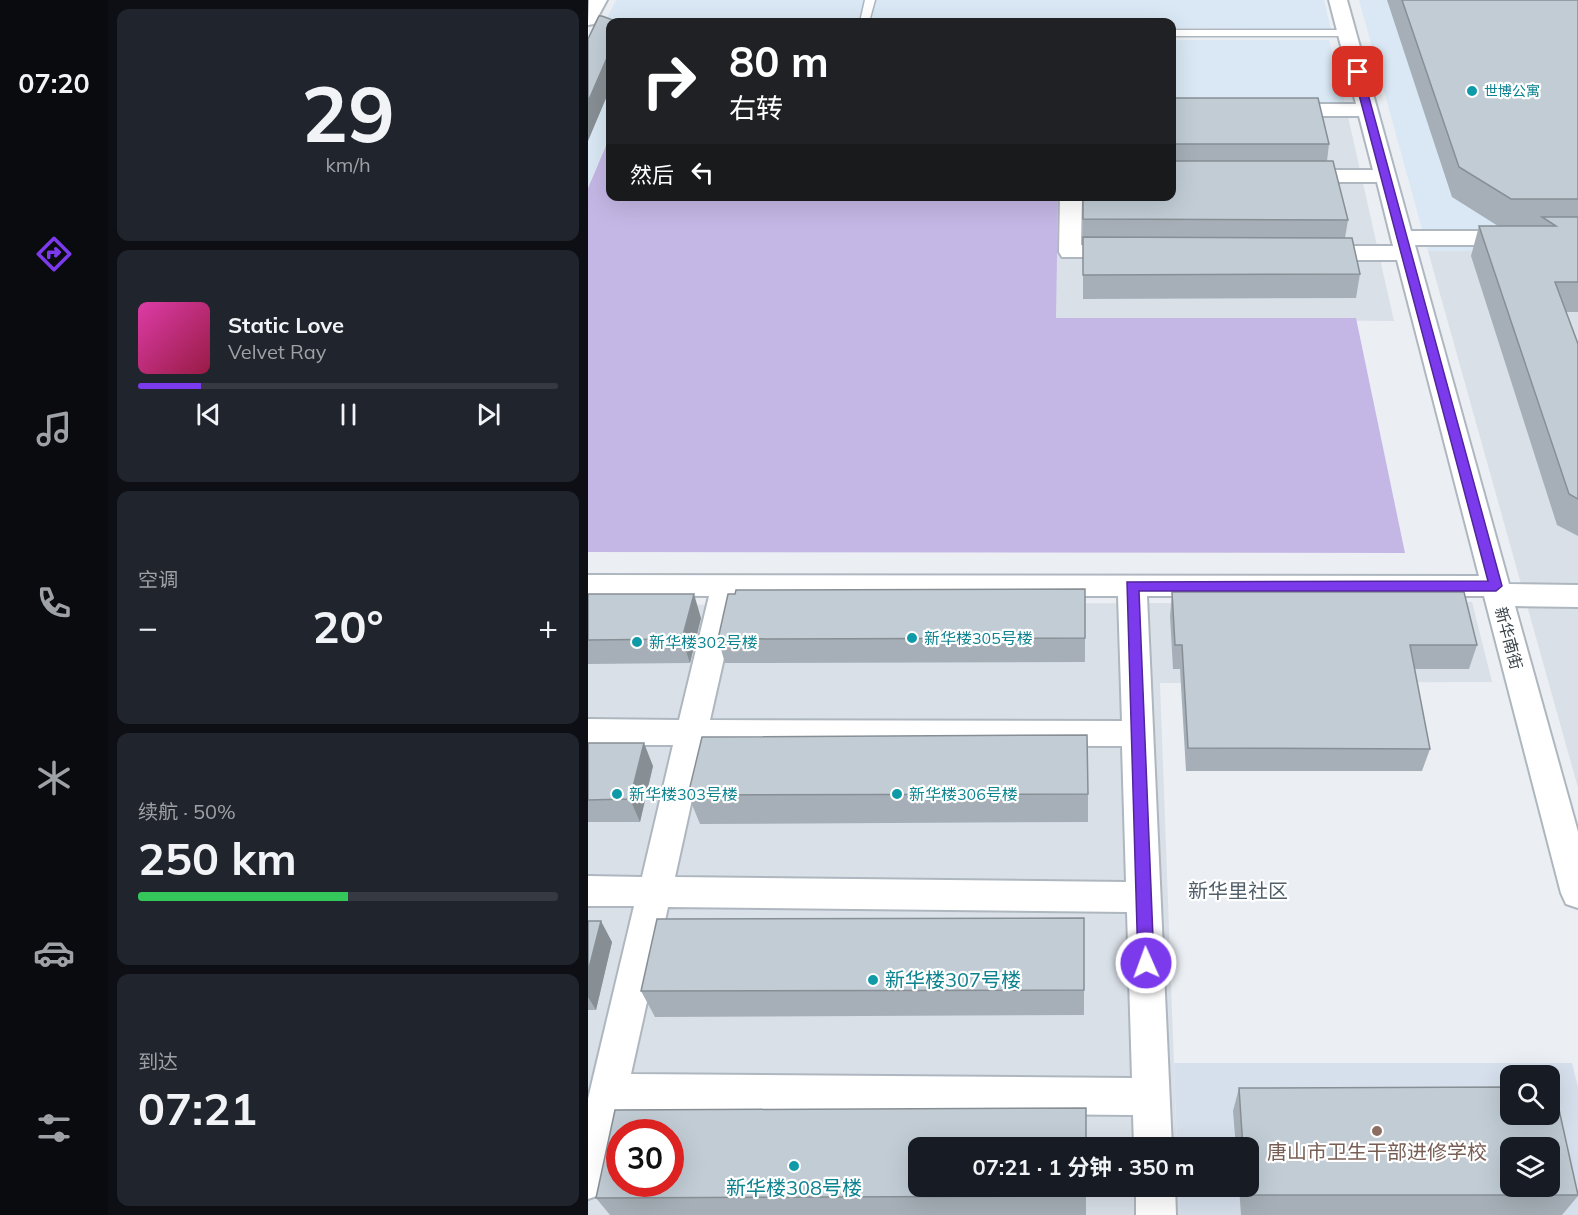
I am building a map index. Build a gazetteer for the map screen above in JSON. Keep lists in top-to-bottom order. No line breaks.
{"streets":{"street":["新华南街"]},"districts":["新华里社区"],"places":["世博公寓","新华楼305号楼","新华楼302号楼","新华楼303号楼","新华楼306号楼","新华楼307号楼","唐山市卫生干部进修学校","新华楼308号楼"],"page":{"tabs":"07:20","tile":[["29","km/h"],"空调",["续航 · 50%","250 km"],["到达","07:21"]],"turn":["80 m","右转"],"then":"然后","song":["Static Love","Velvet Ray"],"heat":["−","20°","+"],"limit":"30","trip":"07:21 · 1 分钟 · 350 m"}}
